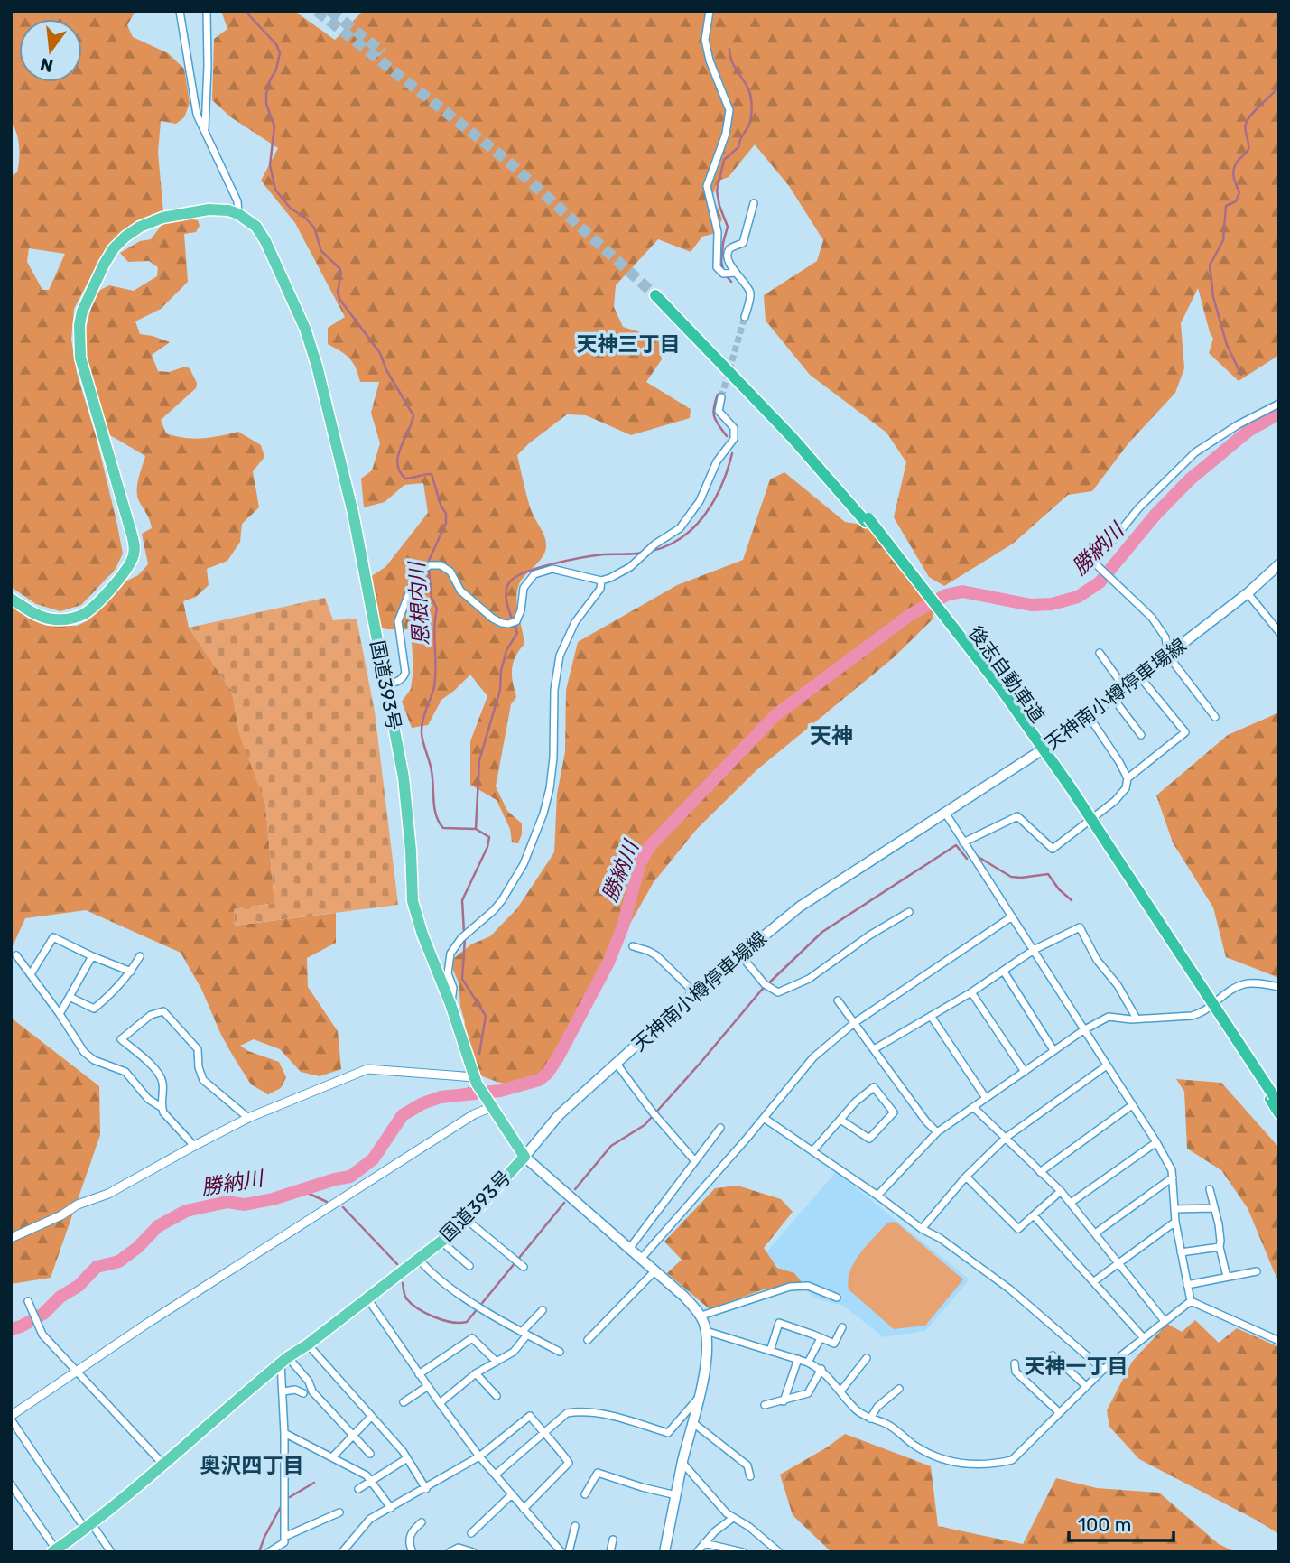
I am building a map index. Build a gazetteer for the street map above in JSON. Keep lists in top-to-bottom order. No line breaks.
{"streets":{"highway":["後志自動車道","国道393号"],"main road":["天神南小樽停車場線"]},"crossings":[["国道393号","天神南小樽停車場線"]],"districts":["天神三丁目","天神","天神一丁目","奥沢四丁目"],"water":["勝納川","恩根内川"],"scale_bar":"100 m","north":"bottom"}
